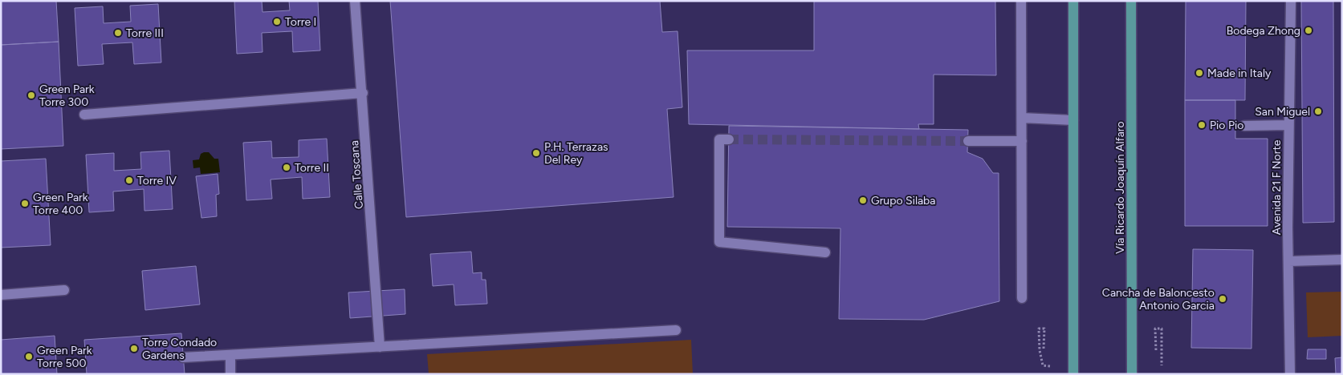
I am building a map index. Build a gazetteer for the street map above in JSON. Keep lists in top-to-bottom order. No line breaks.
{"streets":{"main road":["Vía Ricardo Joaquín Alfaro"],"street":["Calle Toscana","Avenida 21 F Norte"]},"places":["Torre I","Bodega Zhong","Torre III","Made in Italy","Green Park Torre 300","San Miguel","Pio Pio","P.H. Terrazas Del Rey","Torre II","Torre IV","Grupo Silaba","Green Park Torre 400","Cancha de Baloncesto Antonio Garcia","Torre Condado Gardens","Green Park Torre 500"]}
